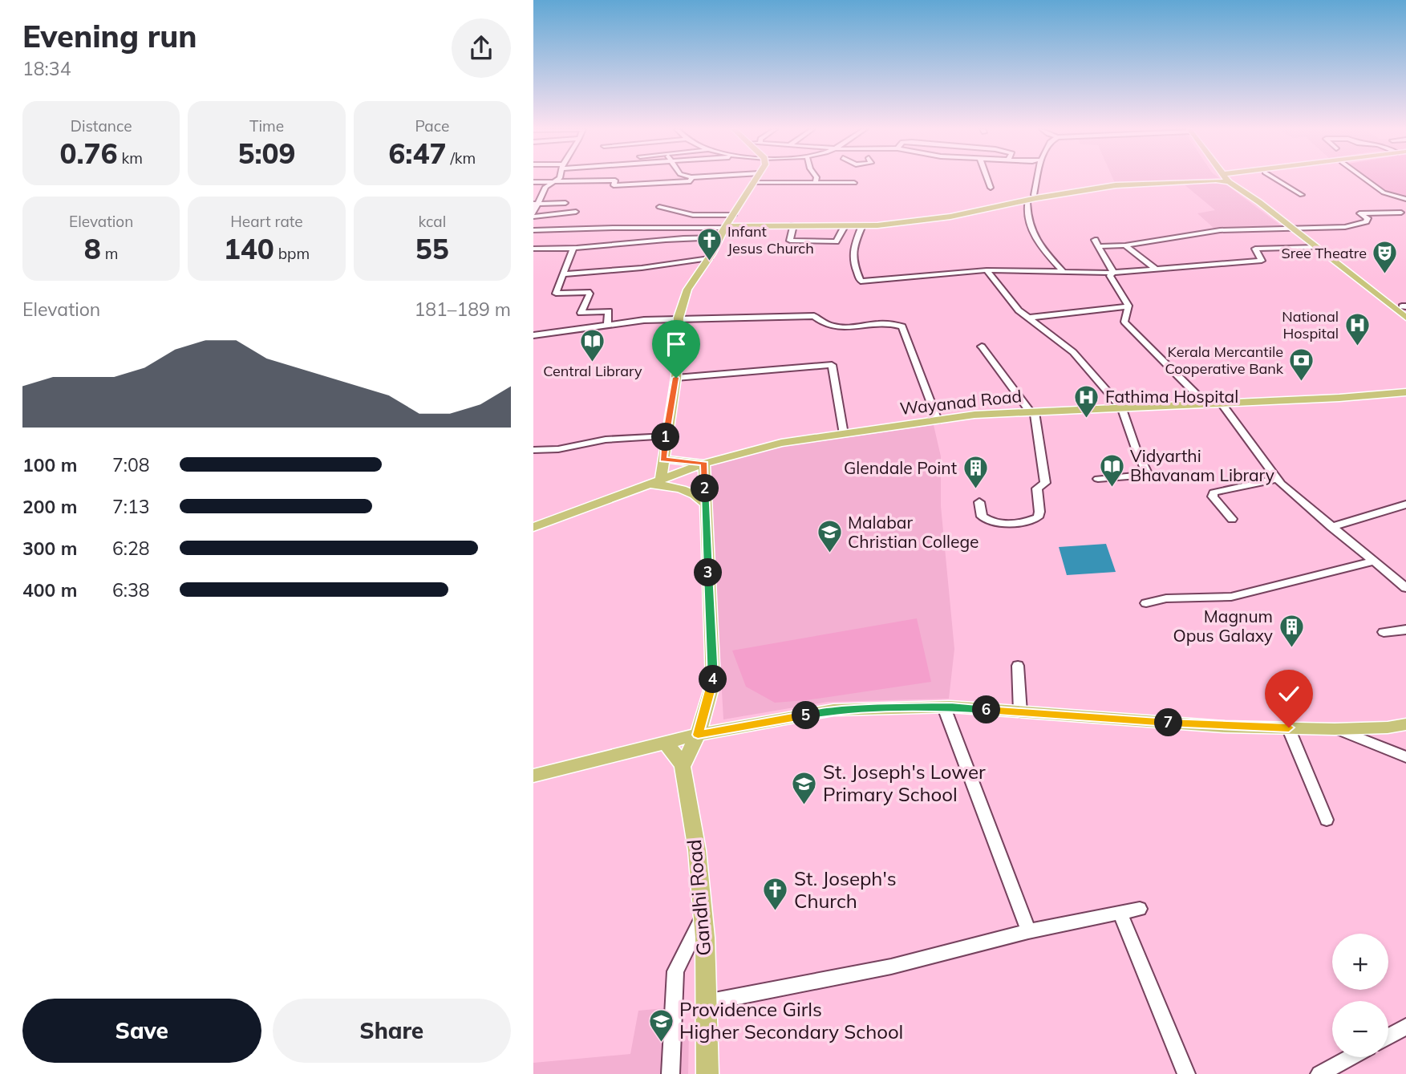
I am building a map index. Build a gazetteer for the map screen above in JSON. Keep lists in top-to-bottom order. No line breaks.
{"streets":{"main road":["Wayanad Road","Gandhi Road"]},"places":{"church":["Infant Jesus Church","St. Joseph's Church"],"theatre":["Sree Theatre"],"hospital":["National Hospital","Fathima Hospital"],"library":["Central Library","Vidyarthi Bhavanam Library"],"bank":["Kerala Mercantile Cooperative Bank"],"building":["Glendale Point","Magnum Opus Galaxy"],"school or university":["Malabar Christian College","St. Joseph's Lower Primary School","Providence Girls Higher Secondary School"]},"page":{"heading":["Evening run","18:34"],"stats":[["Distance","0.76 km"],["Time","5:09"],["Pace","6:47 /km"],["Elevation","8 m"],["Heart rate","140 bpm"],["kcal","55"]],"chart":["Elevation","181–189 m"],"pins":["1","2","3","4","6","5","7"],"list":[{"name":"100 m","note":"7:08"},{"name":"200 m","note":"7:13"},{"name":"300 m","note":"6:28"},{"name":"400 m","note":"6:38"}],"map_buttons":["+","−"],"buttons":["Save","Share"]}}
